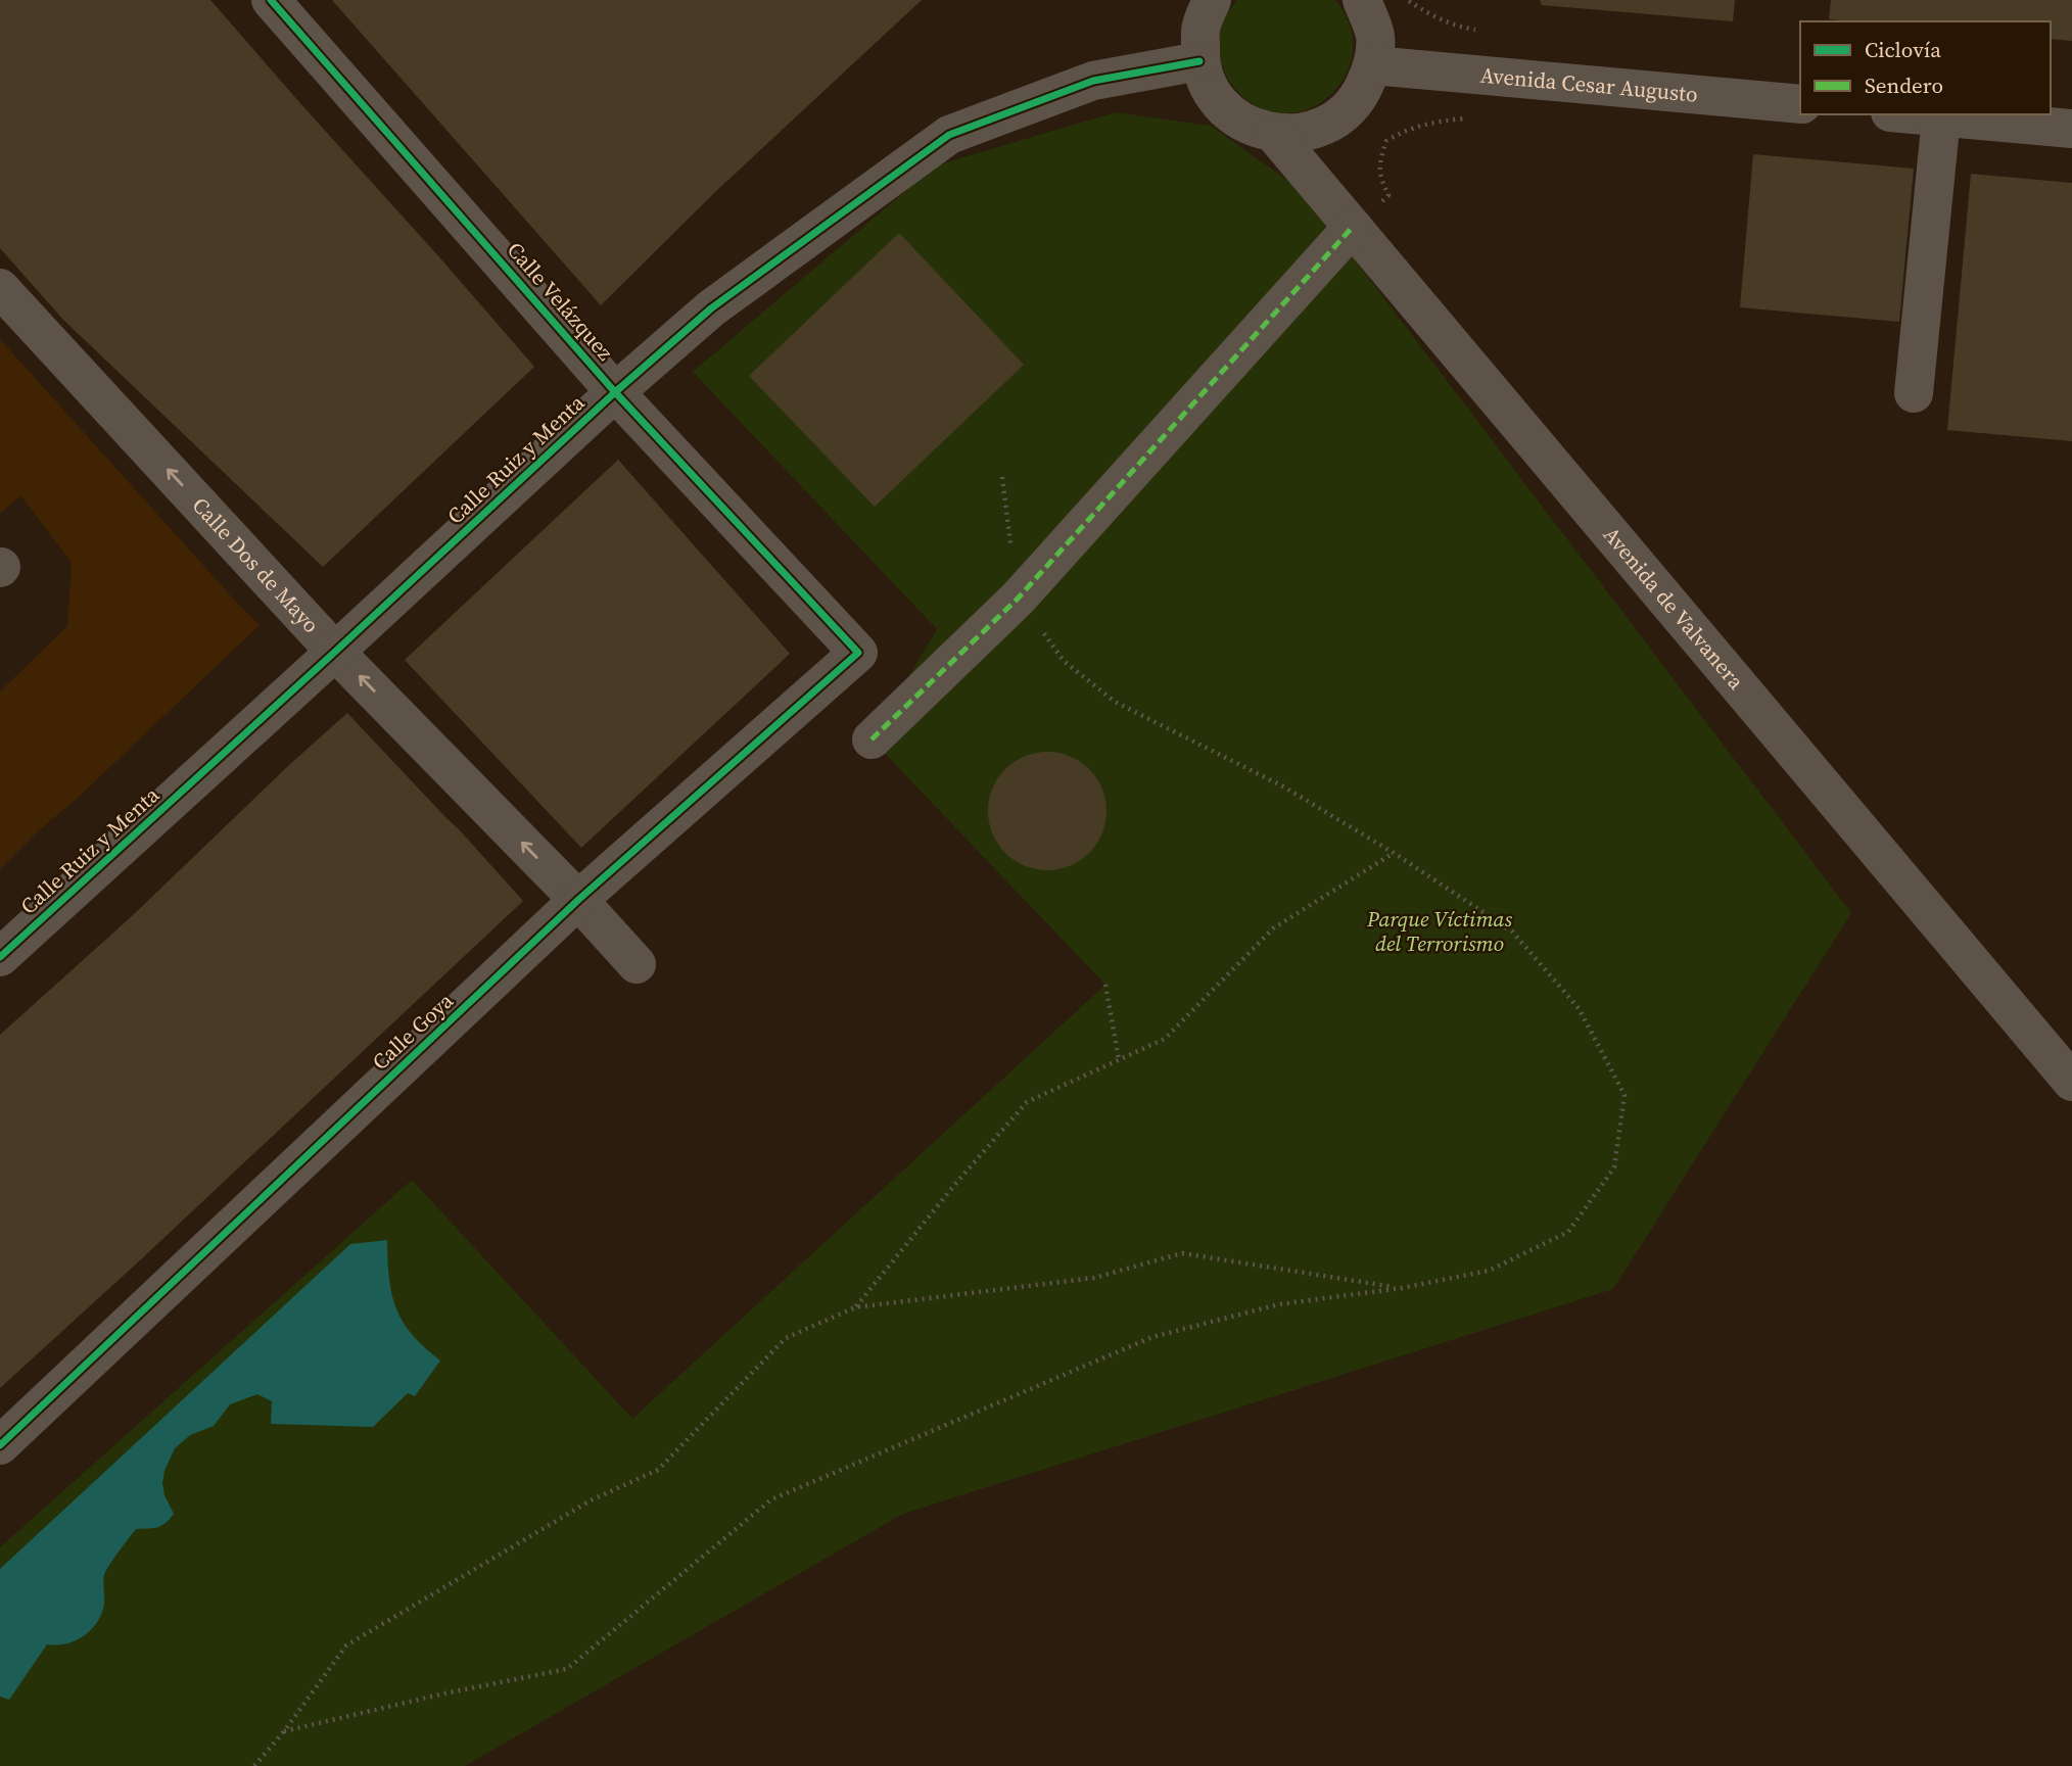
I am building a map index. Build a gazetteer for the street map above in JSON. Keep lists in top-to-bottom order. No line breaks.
{"streets":{"street":["Avenida Cesar Augusto","Calle Velázquez","Calle Ruiz y Menta","Calle Dos de Mayo","Avenida de Valvanera","Calle Goya"]},"crossings":[["Calle Velázquez","Calle Ruiz y Menta"],["Calle Velázquez","Calle Goya"],["Calle Ruiz y Menta","Calle Dos de Mayo"],["Calle Dos de Mayo","Calle Goya"]],"one_way":["Calle Dos de Mayo"],"parks":["Parque Víctimas del Terrorismo"],"legend":["Ciclovía","Sendero"]}
